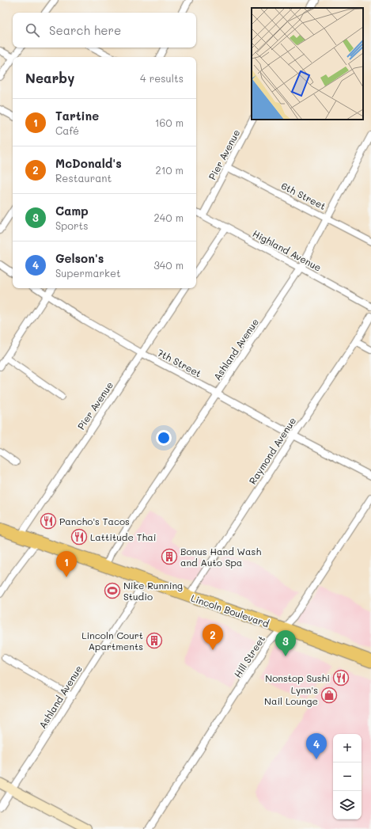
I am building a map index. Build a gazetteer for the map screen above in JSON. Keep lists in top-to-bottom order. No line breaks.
{"streets":{"highway":["Lincoln Boulevard"],"street":["Pier Avenue","6th Street","Highland Avenue","Ashland Avenue","7th Street","Raymond Avenue","Hill Street"]},"crossings":[["Pier Avenue","6th Street"],["Pier Avenue","Highland Avenue"],["Pier Avenue","7th Street"],["Pier Avenue","Lincoln Boulevard"],["6th Street","Ashland Avenue"],["Highland Avenue","Ashland Avenue"],["Ashland Avenue","7th Street"],["Ashland Avenue","Lincoln Boulevard"],["7th Street","Raymond Avenue"],["Raymond Avenue","Lincoln Boulevard"],["Lincoln Boulevard","Hill Street"]],"places":{"restaurant":["Pancho's Tacos","Lattitude Thai","Nonstop Sushi"],"building":["Bonus Hand Wash and Auto Spa","Lincoln Court Apartments"],"sports":["Nike Running Studio"],"shop":["Lynn's Nail Lounge"]},"page":{"search":"Search here","heading":["Nearby","4 results"],"list":[{"mark":"1","name":"Tartine","note":"Café","value":"160 m"},{"mark":"2","name":"McDonald's","note":"Restaurant","value":"210 m"},{"mark":"3","name":"Camp","note":"Sports","value":"240 m"},{"mark":"4","name":"Gelson's","note":"Supermarket","value":"340 m"}],"pins":["1","2","3","4"],"map_buttons":["+","−"]}}
